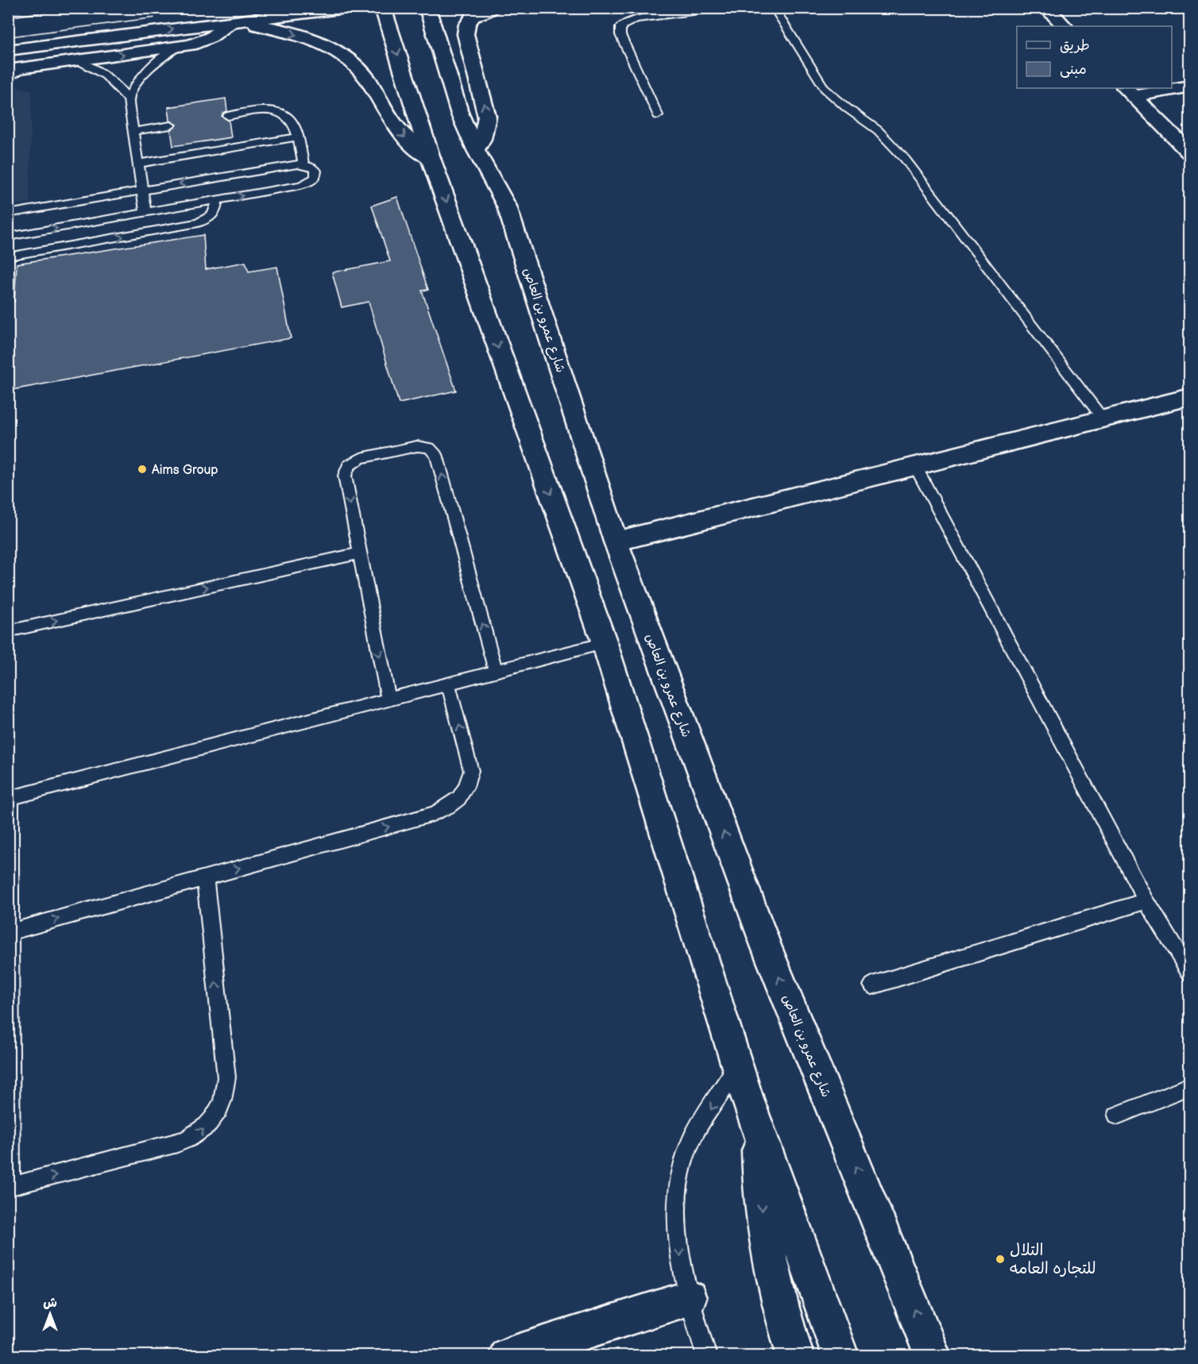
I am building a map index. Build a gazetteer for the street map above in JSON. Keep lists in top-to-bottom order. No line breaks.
{"streets":{"main road":["شارع عمرو بن العاص"]},"places":["Aims Group","التلال للتجاره العامه"],"legend":["طريق","مبنى"],"north":"top"}
